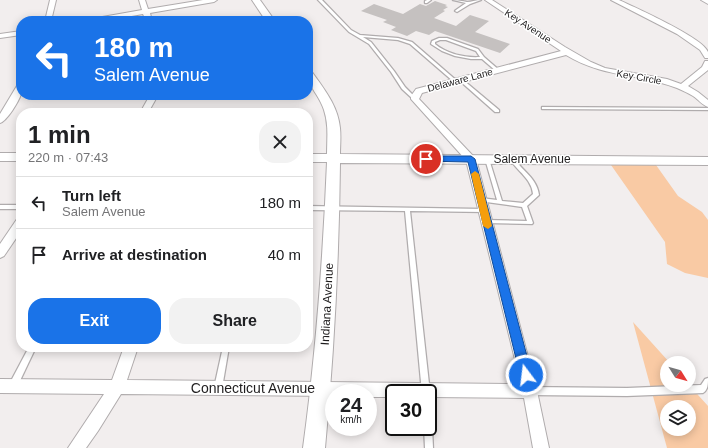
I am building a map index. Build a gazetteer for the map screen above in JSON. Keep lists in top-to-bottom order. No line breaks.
{"streets":{"main road":["Salem Avenue","Indiana Avenue"],"street":["Key Avenue","Key Circle","Delaware Lane","Connecticut Avenue"]},"crossings":[["Key Avenue","Key Circle"],["Key Avenue","Delaware Lane"],["Key Circle","Delaware Lane"],["Delaware Lane","Salem Avenue"],["Salem Avenue","Indiana Avenue"],["Indiana Avenue","Connecticut Avenue"]],"north":"bottom right","page":{"turn":["180 m","Salem Avenue"],"heading":["1 min","220 m · 07:43"],"list":[{"name":"Turn left","note":"Salem Avenue","value":"180 m"},{"name":"Arrive at destination","value":"40 m"}],"buttons":["Exit","Share"],"speed":"24 km/h","limit":"30"}}
